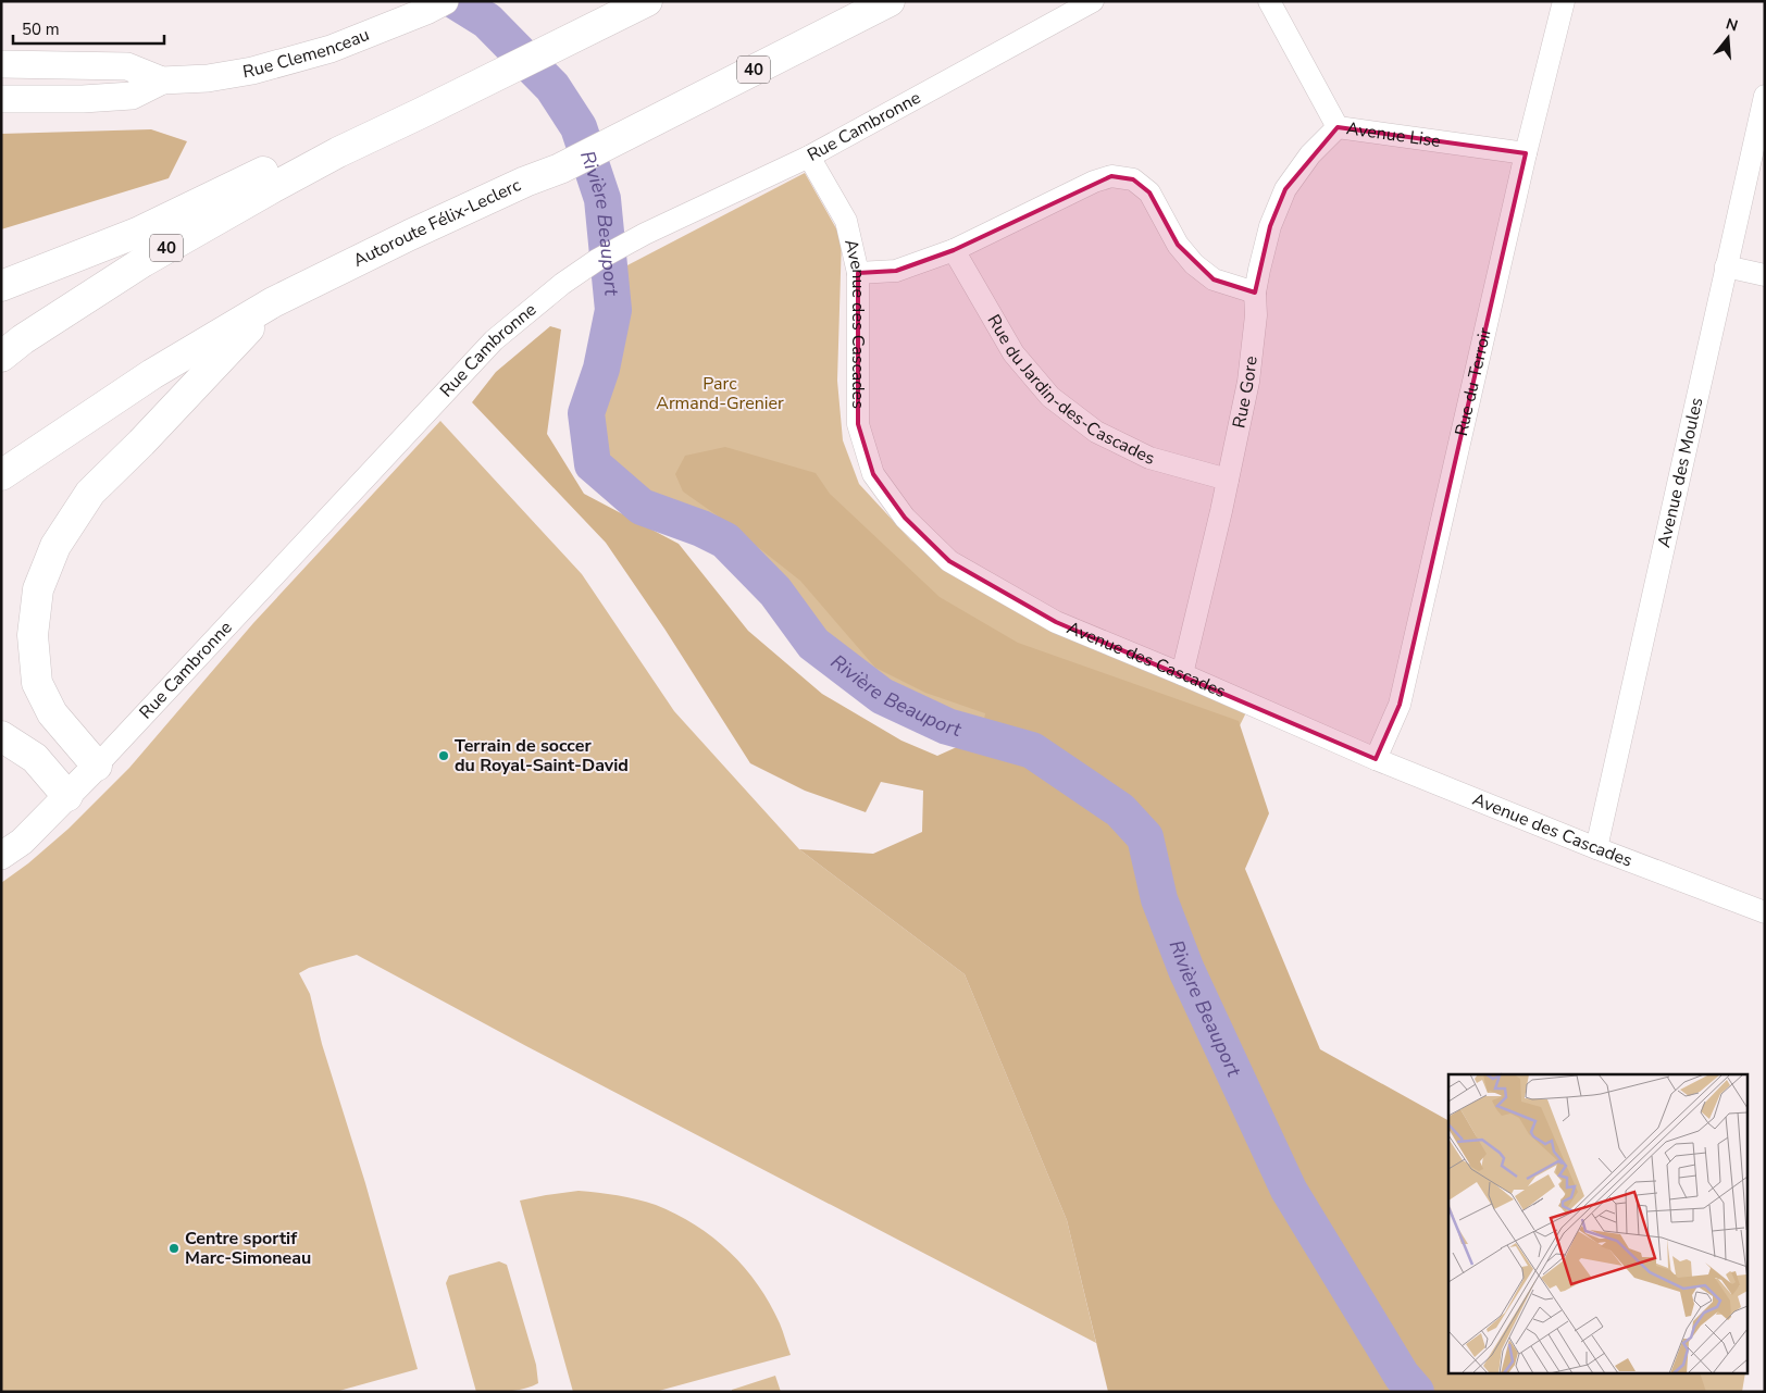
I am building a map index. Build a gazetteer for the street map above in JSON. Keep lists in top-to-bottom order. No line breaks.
{"streets":{"highway":["40","Autoroute Félix-Leclerc"],"street":["Rue Clemenceau","Rue Cambronne","Avenue Lise","Avenue des Cascades","Rue du Terroir","Rue du Jardin-des-Cascades","Rue Gore","Avenue des Moules"]},"crossings":[["Rue Cambronne","Avenue des Cascades"],["Avenue Lise","Rue du Terroir"],["Avenue Lise","Rue Gore"],["Avenue des Cascades","Rue du Terroir"],["Avenue des Cascades","Rue Gore"],["Avenue des Cascades","Avenue des Moules"],["Rue du Jardin-des-Cascades","Rue Gore"]],"water":["Rivière Beauport"],"parks":["Parc Armand-Grenier"],"places":["Terrain de soccer du Royal-Saint-David","Centre sportif Marc-Simoneau"],"scale_bar":"50 m","north":"top"}
